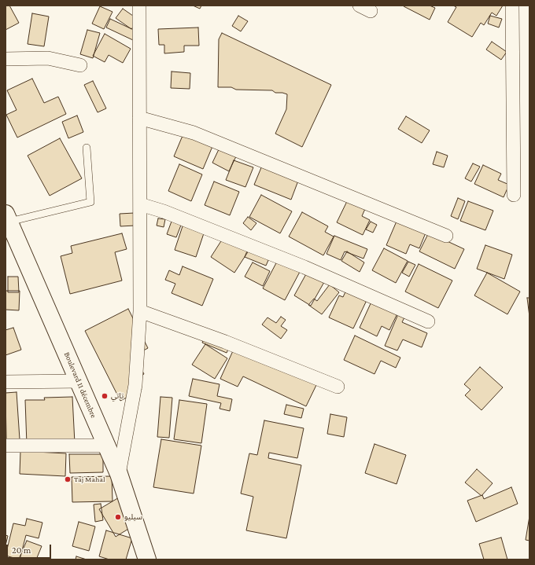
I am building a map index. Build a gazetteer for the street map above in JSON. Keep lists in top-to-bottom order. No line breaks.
{"streets":{"main road":["Boulevard 11 décembre"]},"places":["تاتي","Taj Mahal","سيليو"],"scale_bar":"20 m"}
